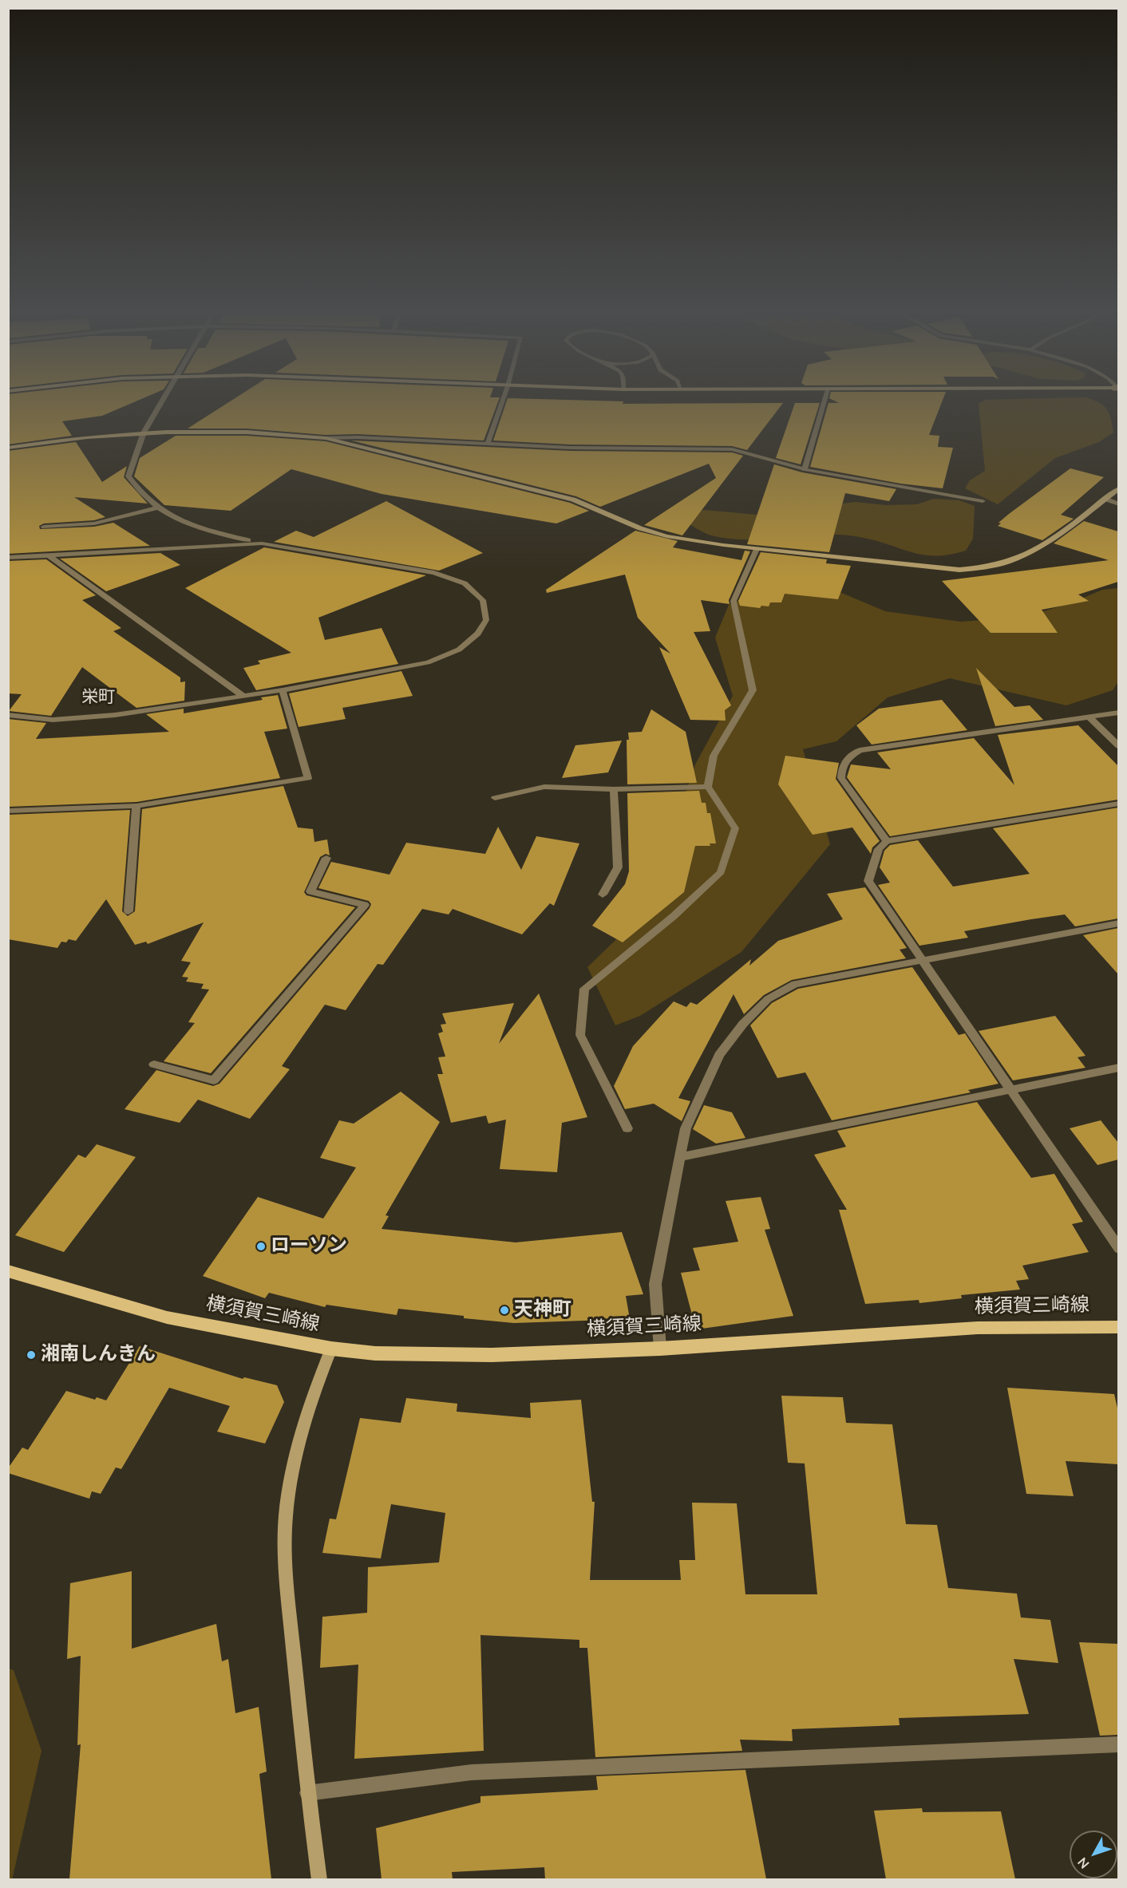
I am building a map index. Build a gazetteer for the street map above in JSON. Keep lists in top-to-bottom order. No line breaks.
{"streets":{"main road":["横須賀三崎線"]},"districts":["栄町"],"places":["ローソン","天神町","湘南しんきん"],"north":"bottom left"}
